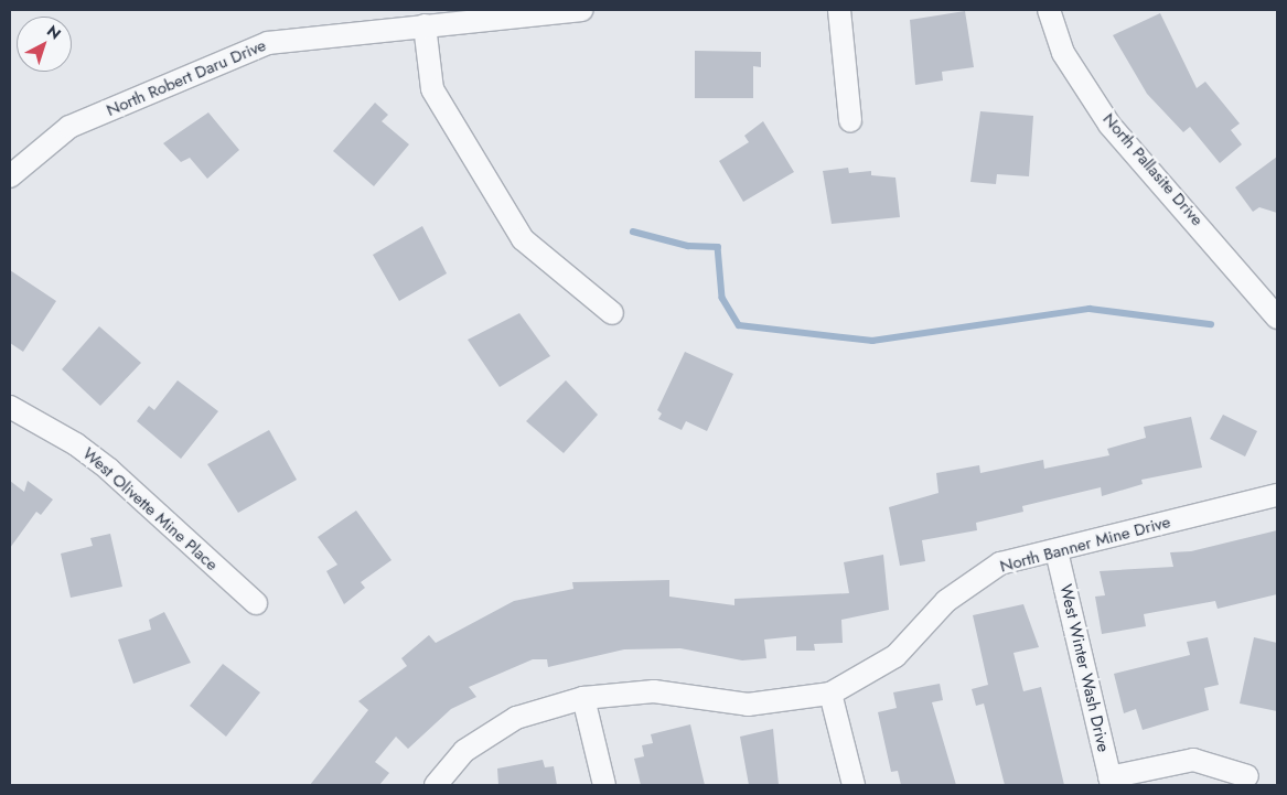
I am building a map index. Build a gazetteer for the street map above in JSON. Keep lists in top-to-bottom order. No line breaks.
{"streets":{"street":["North Robert Daru Drive","North Pallasite Drive","West Olivette Mine Place","North Banner Mine Drive","West Winter Wash Drive"]},"crossings":[["North Banner Mine Drive","West Winter Wash Drive"]],"north":"top right"}
